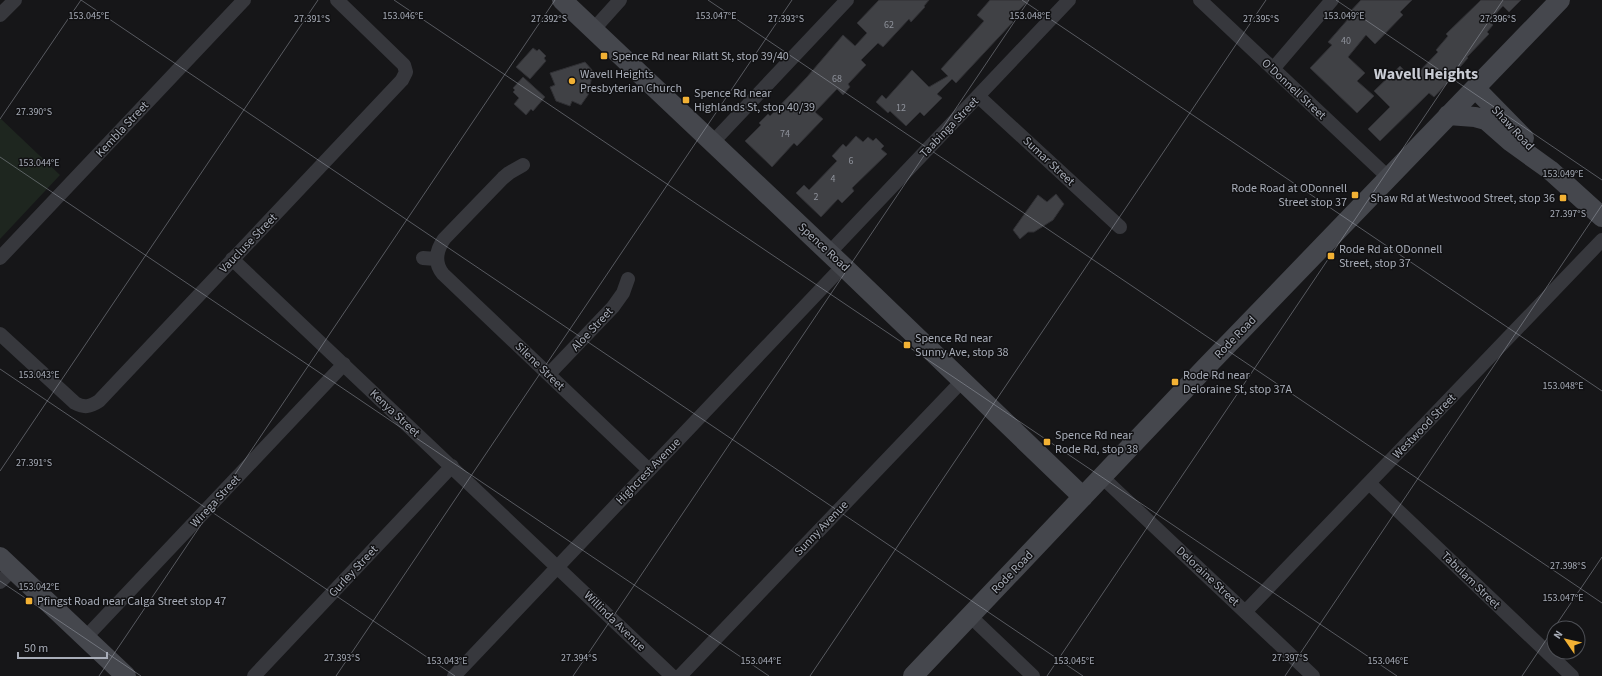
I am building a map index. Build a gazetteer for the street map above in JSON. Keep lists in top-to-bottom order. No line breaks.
{"streets":{"street":["O'Donnell Street","Taabinga Street","Shaw Road","Kembla Street","Sumar Street","Vaucluse Street","Spence Road","Aloe Street","Rode Road","Silene Street","Kenya Street","Westwood Street","Highcrest Avenue","Wirega Street","Sunny Avenue","Gurley Street","Deloraine Street","Tabulam Street","Willinda Avenue"]},"crossings":[["O'Donnell Street","Rode Road"],["Taabinga Street","Sumar Street"],["Taabinga Street","Spence Road"],["Taabinga Street","Highcrest Avenue"],["Shaw Road","Rode Road"],["Vaucluse Street","Kenya Street"],["Spence Road","Rode Road"],["Spence Road","Highcrest Avenue"],["Spence Road","Sunny Avenue"],["Aloe Street","Silene Street"],["Rode Road","Deloraine Street"],["Silene Street","Highcrest Avenue"],["Kenya Street","Highcrest Avenue"],["Kenya Street","Wirega Street"],["Kenya Street","Gurley Street"],["Kenya Street","Willinda Avenue"],["Westwood Street","Deloraine Street"],["Westwood Street","Tabulam Street"],["Highcrest Avenue","Willinda Avenue"]],"districts":["Wavell Heights"],"places":{"transit":["Spence Rd near Rilatt St, stop 39/40","Spence Rd near Highlands St, stop 40/39","Rode Road at ODonnell Street stop 37","Shaw Rd at Westwood Street, stop 36","Rode Rd at ODonnell Street, stop 37","Spence Rd near Sunny Ave, stop 38","Rode Rd near Deloraine St, stop 37A","Spence Rd near Rode Rd, stop 38","Pfingst Road near Calga Street stop 47"],"other":["Wavell Heights Presbyterian Church"]},"house_numbers":["62","40","68","12","74","6","4","2"],"scale_bar":"50 m","north":"top left","coordinates":["153.049°E","153.046°E","153.047°E","153.048°E","153.045°E","27.391°S","27.392°S","27.393°S","27.395°S","27.396°S","27.390°S","153.044°E","27.397°S","153.043°E","27.398°S","153.042°E","27.394°S"]}
